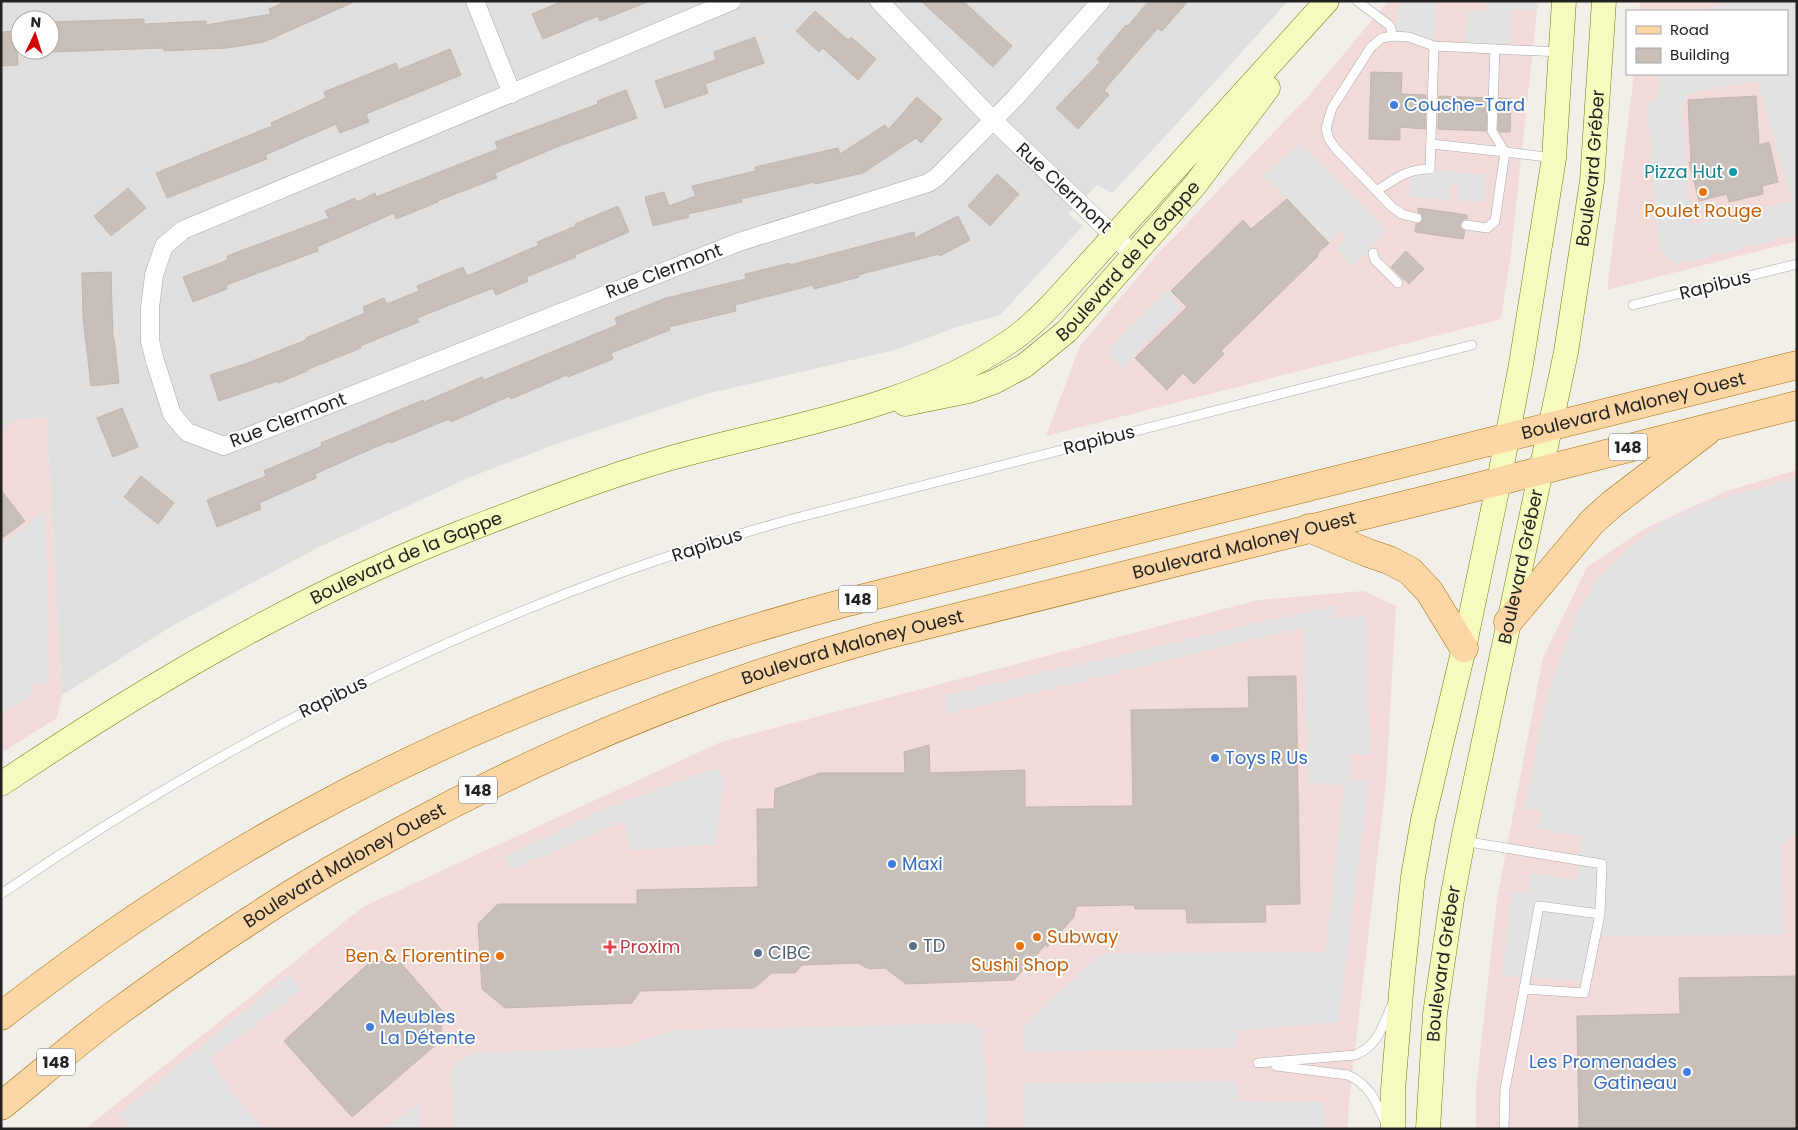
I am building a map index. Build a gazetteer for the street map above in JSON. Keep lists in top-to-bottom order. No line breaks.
{"streets":{"main road":["Boulevard Gréber","Boulevard de la Gappe","Boulevard Maloney Ouest","148"],"street":["Rue Clermont"],"lane":["Rapibus"]},"crossings":[["Boulevard Gréber","Boulevard Maloney Ouest"],["Rue Clermont","Boulevard de la Gappe"]],"places":{"other":["Couche-Tard","Pizza Hut","Poulet Rouge","Toys R Us","Maxi","Subway","TD","Sushi Shop","CIBC","Ben & Florentine","Meubles La Détente","Les Promenades Gatineau"],"health":["Proxim"]},"legend":["Road","Building"],"north":"top"}
